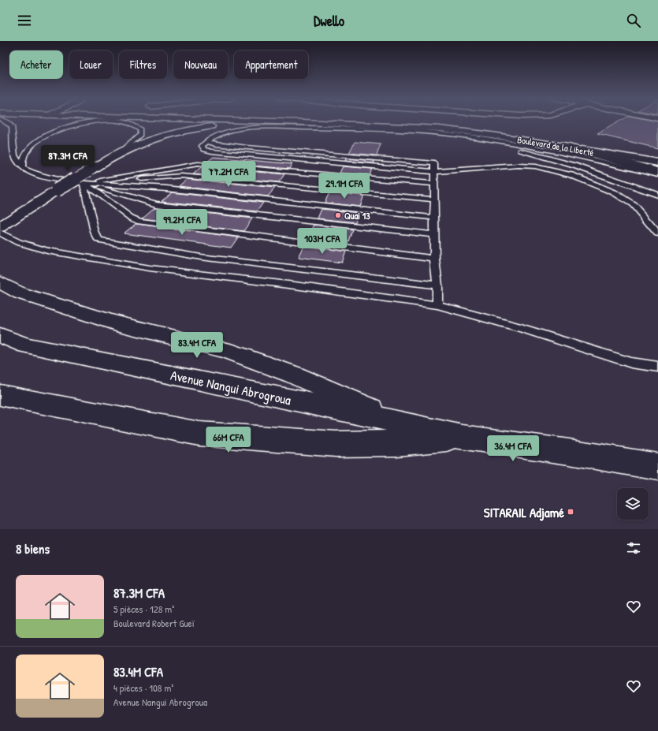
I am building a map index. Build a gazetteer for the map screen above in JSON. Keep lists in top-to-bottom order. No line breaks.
{"streets":{"main road":["Boulevard de la Liberté","Avenue Nangui Abrogroua"]},"places":{"other":["Quai 13"],"transit":["SITARAIL Adjamé"]},"page":{"header":"Dwello","chip":["Acheter","Louer","Filtres","Nouveau","Appartement"],"price":["87.3M CFA","77.2M CFA","29.1M CFA","99.2M CFA","103M CFA","83.4M CFA","66M CFA","36.4M CFA"],"heading":"8 biens","list":[{"name":"87.3M CFA","note":"5 pièces · 128 m² · Boulevard Robert Gueï"},{"name":"83.4M CFA","note":"4 pièces · 108 m² · Avenue Nangui Abrogroua"}]}}
